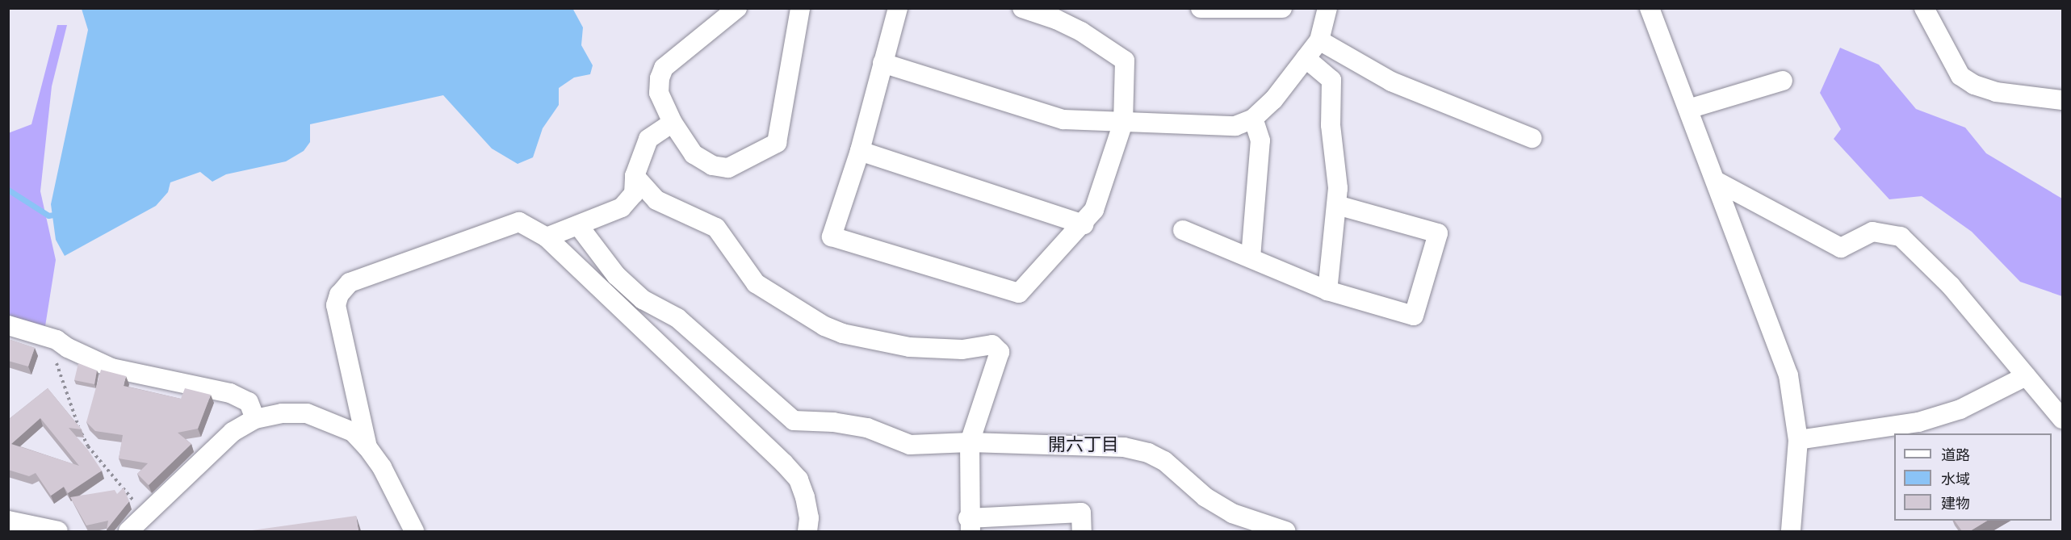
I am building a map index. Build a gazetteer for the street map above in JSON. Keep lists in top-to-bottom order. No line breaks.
{"districts":["開六丁目"],"legend":["道路","水域","建物"]}
